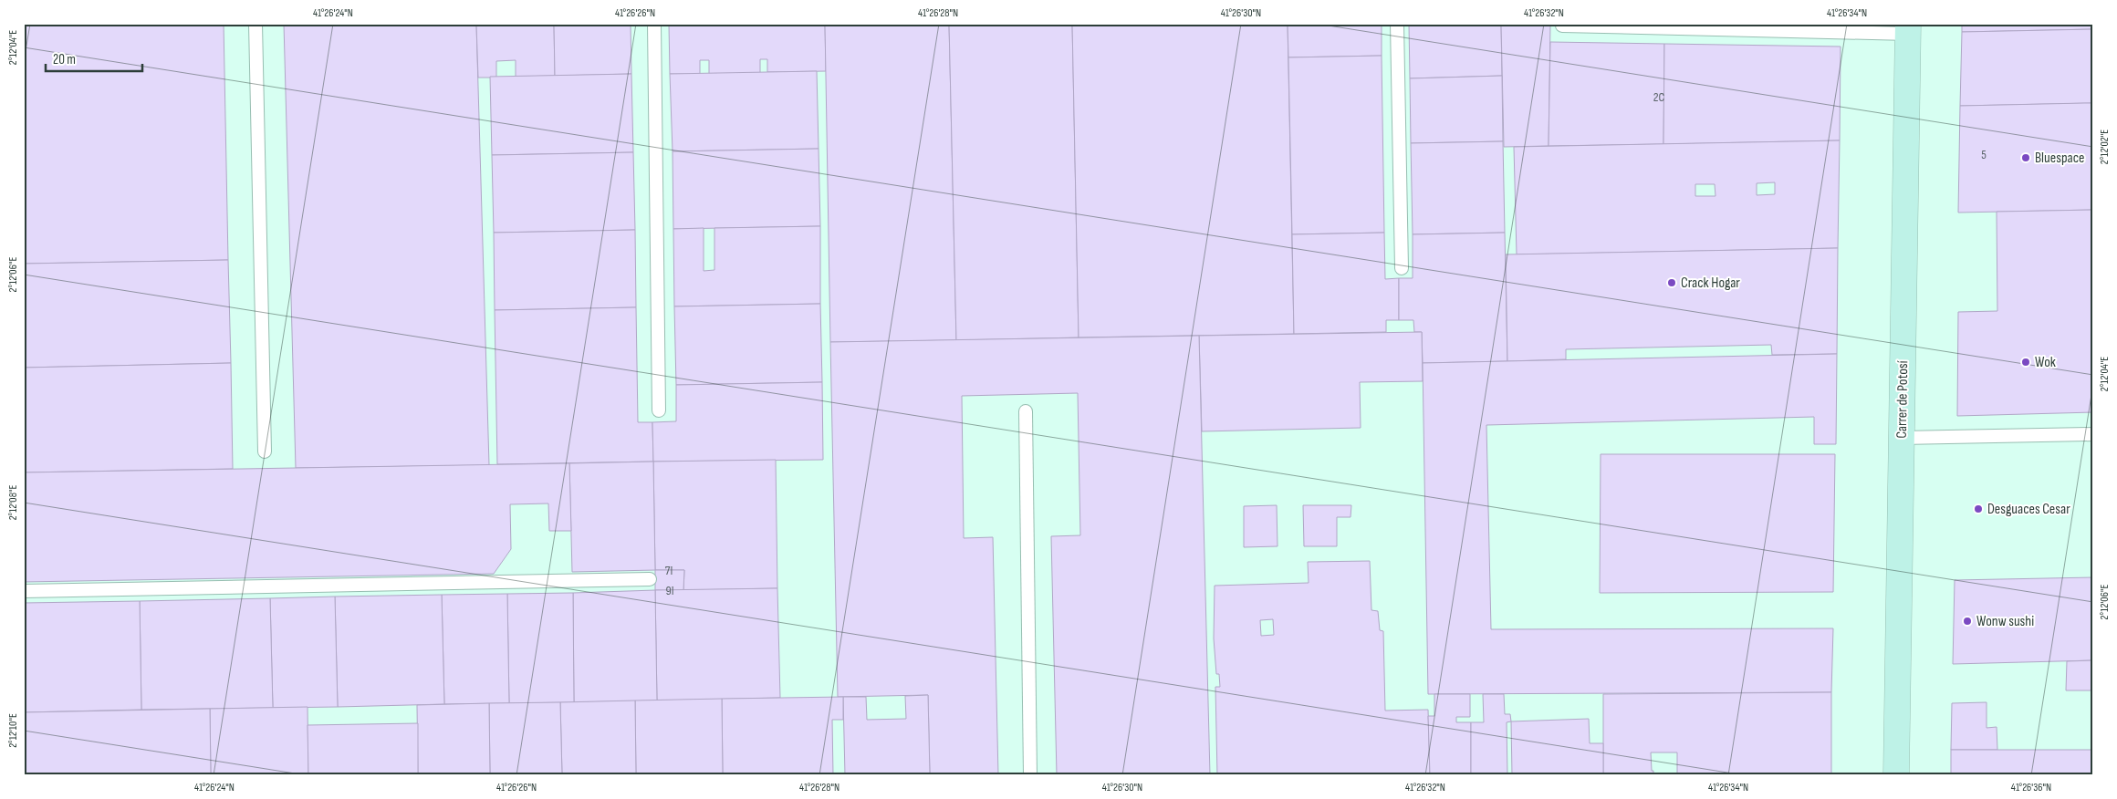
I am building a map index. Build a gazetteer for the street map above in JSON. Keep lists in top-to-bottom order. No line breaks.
{"streets":{"street":["Carrer de Potosí"]},"places":["Bluespace","Crack Hogar","Wok","Desguaces Cesar","Wonw sushi"],"house_numbers":["2C","5","7I","9I"],"scale_bar":"20 m","coordinates":["41°26'24\"N","41°26'26\"N","41°26'28\"N","41°26'30\"N","41°26'32\"N","41°26'34\"N","2°12'04\"E","2°12'02\"E","2°12'06\"E","2°12'08\"E","2°12'10\"E","41°26'36\"N"]}
